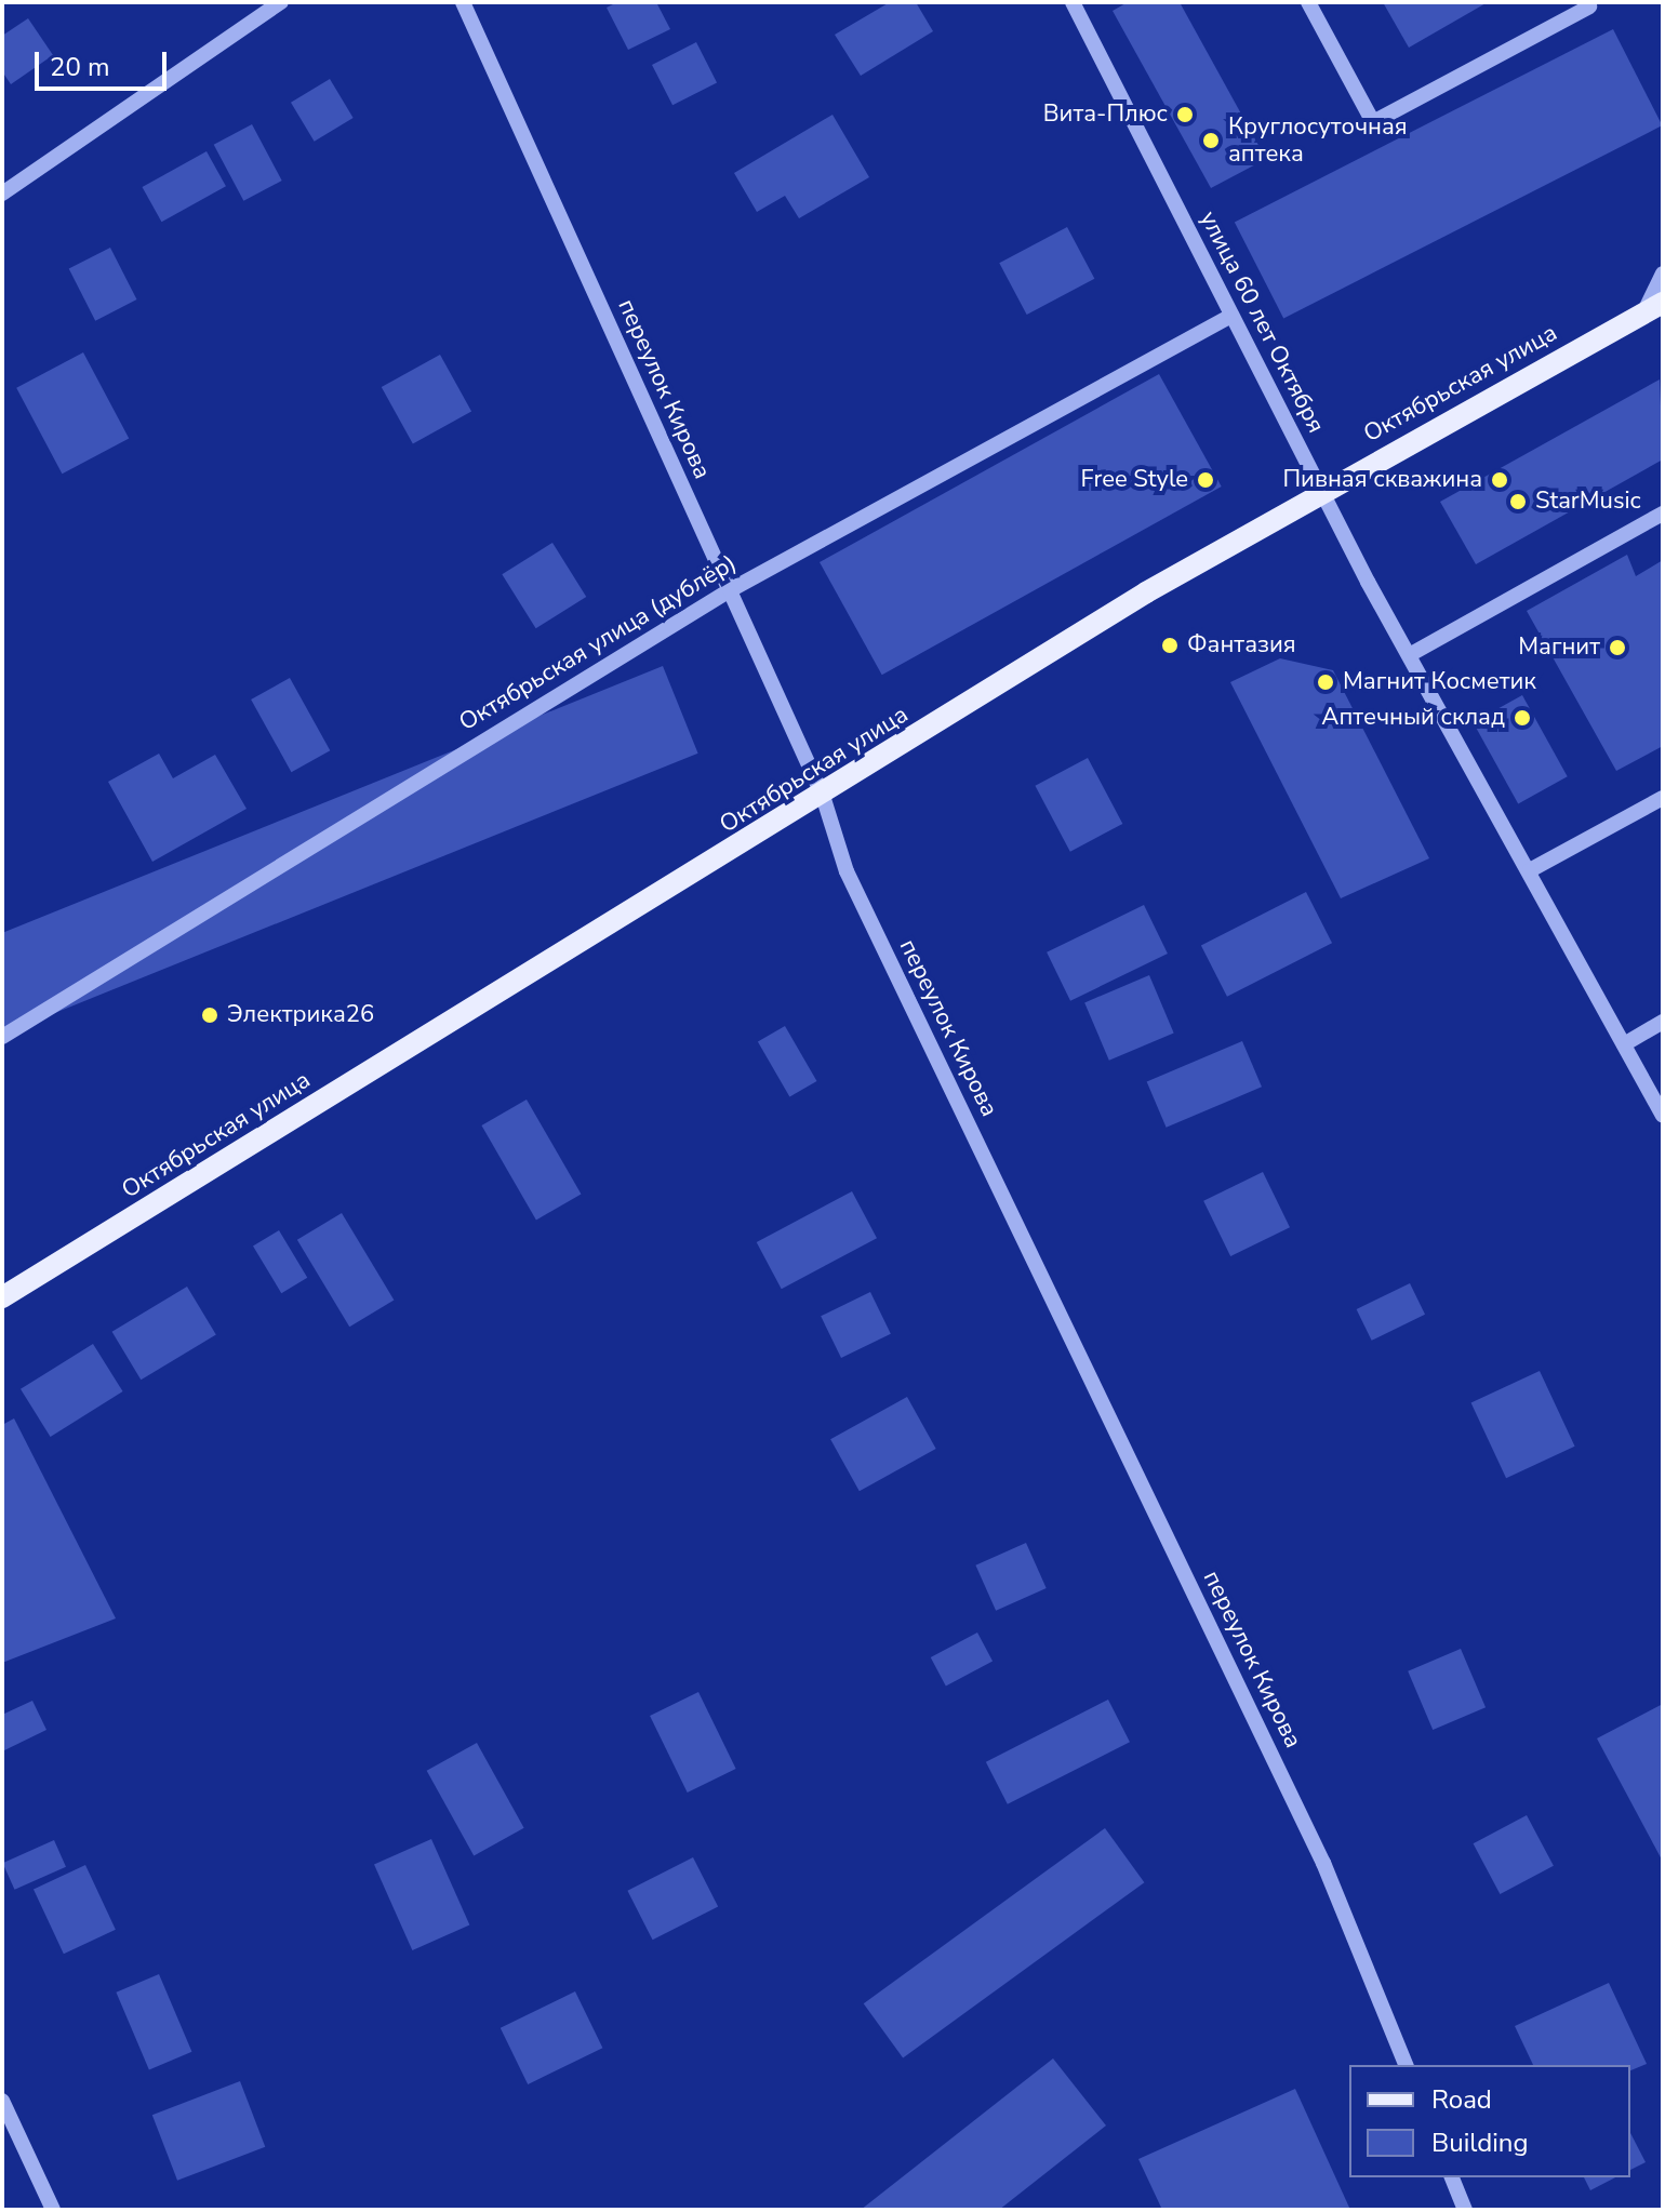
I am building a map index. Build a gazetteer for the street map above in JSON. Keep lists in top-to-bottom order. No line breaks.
{"streets":{"main road":["Октябрьская улица"],"street":["улица 60 лет Октября","переулок Кирова","Октябрьская улица (дублёр)"]},"crossings":[["улица 60 лет Октября","Октябрьская улица"],["улица 60 лет Октября","Октябрьская улица (дублёр)"],["Октябрьская улица","переулок Кирова"],["переулок Кирова","Октябрьская улица (дублёр)"]],"places":["Вита-Плюс","Круглосуточная аптека","Free Style","Пивная скважина","StarMusic","Фантазия","Магнит","Магнит Косметик","Аптечный склад","Электрика26"],"legend":["Road","Building"],"scale_bar":"20 m"}
